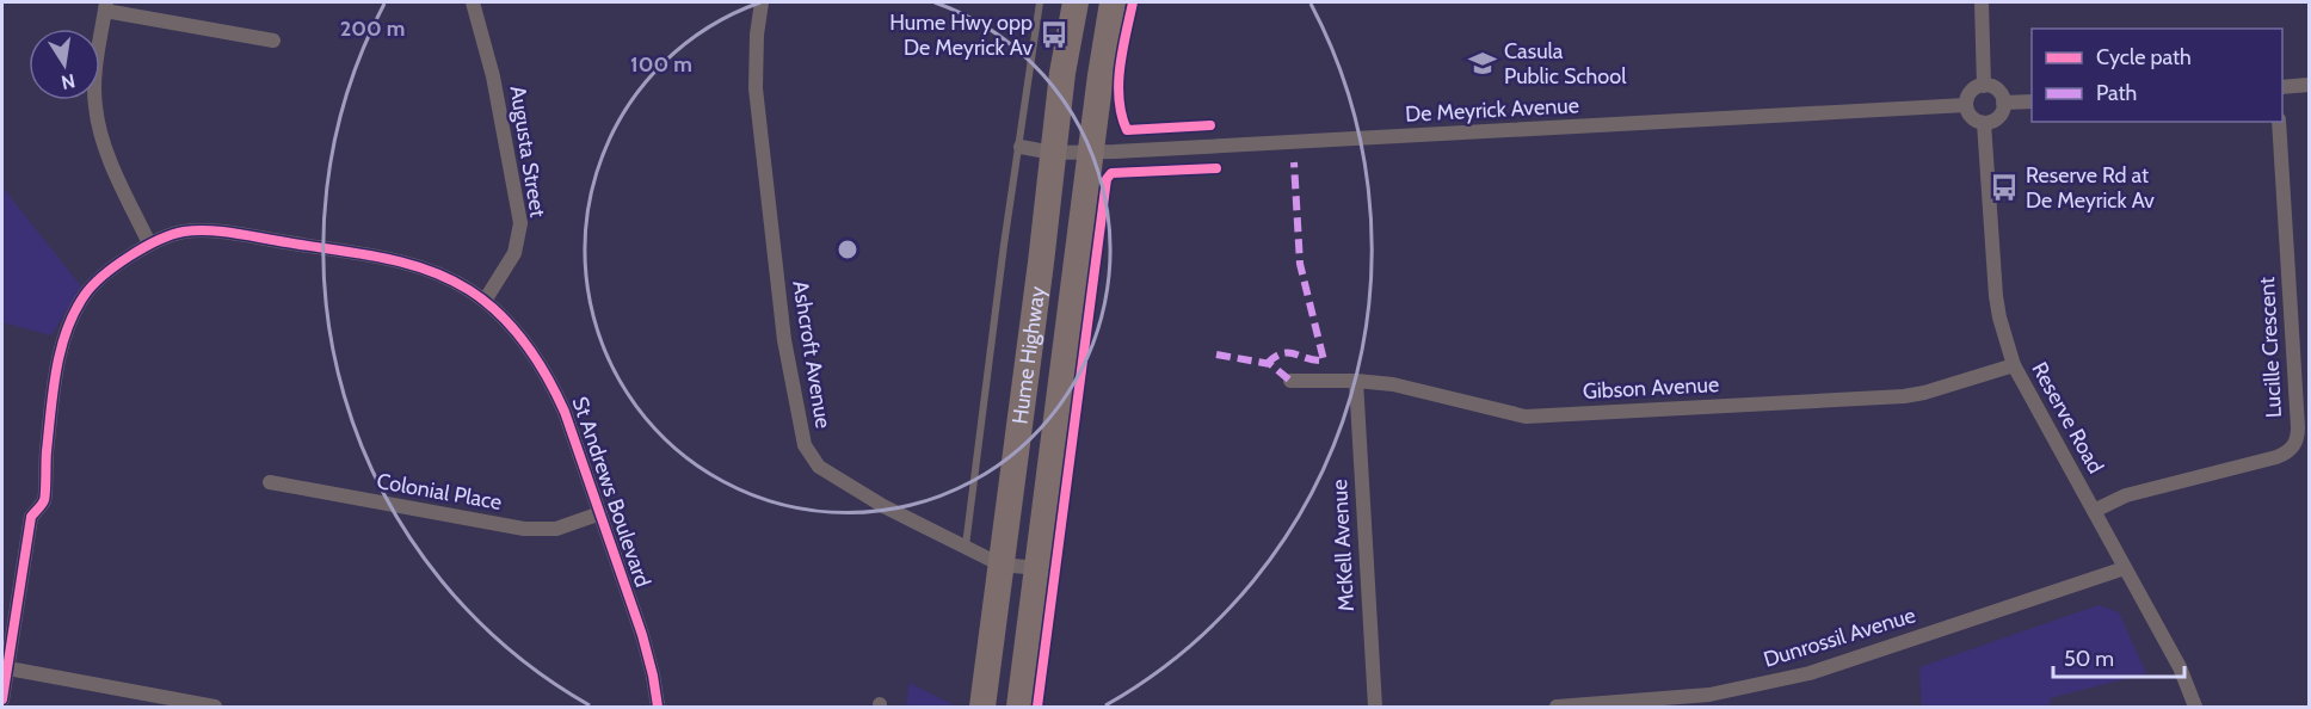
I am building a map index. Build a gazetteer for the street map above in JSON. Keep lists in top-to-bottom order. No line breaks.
{"streets":{"highway":["Hume Highway"],"street":["De Meyrick Avenue","Augusta Street","Lucille Crescent","Ashcroft Avenue","Gibson Avenue","Reserve Road","Colonial Place","St Andrews Boulevard","McKell Avenue","Dunrossil Avenue"]},"crossings":[["De Meyrick Avenue","Hume Highway"],["De Meyrick Avenue","Reserve Road"],["Augusta Street","St Andrews Boulevard"],["Lucille Crescent","Reserve Road"],["Ashcroft Avenue","Hume Highway"],["Gibson Avenue","Reserve Road"],["Gibson Avenue","McKell Avenue"],["Reserve Road","Dunrossil Avenue"],["Colonial Place","St Andrews Boulevard"]],"places":{"bus stop":["Hume Hwy opp De Meyrick Av","Reserve Rd at De Meyrick Av"],"school or university":["Casula Public School"]},"legend":["Cycle path","Path"],"scale_bar":"50 m","north":"bottom","rings":["200 m","100 m"]}
